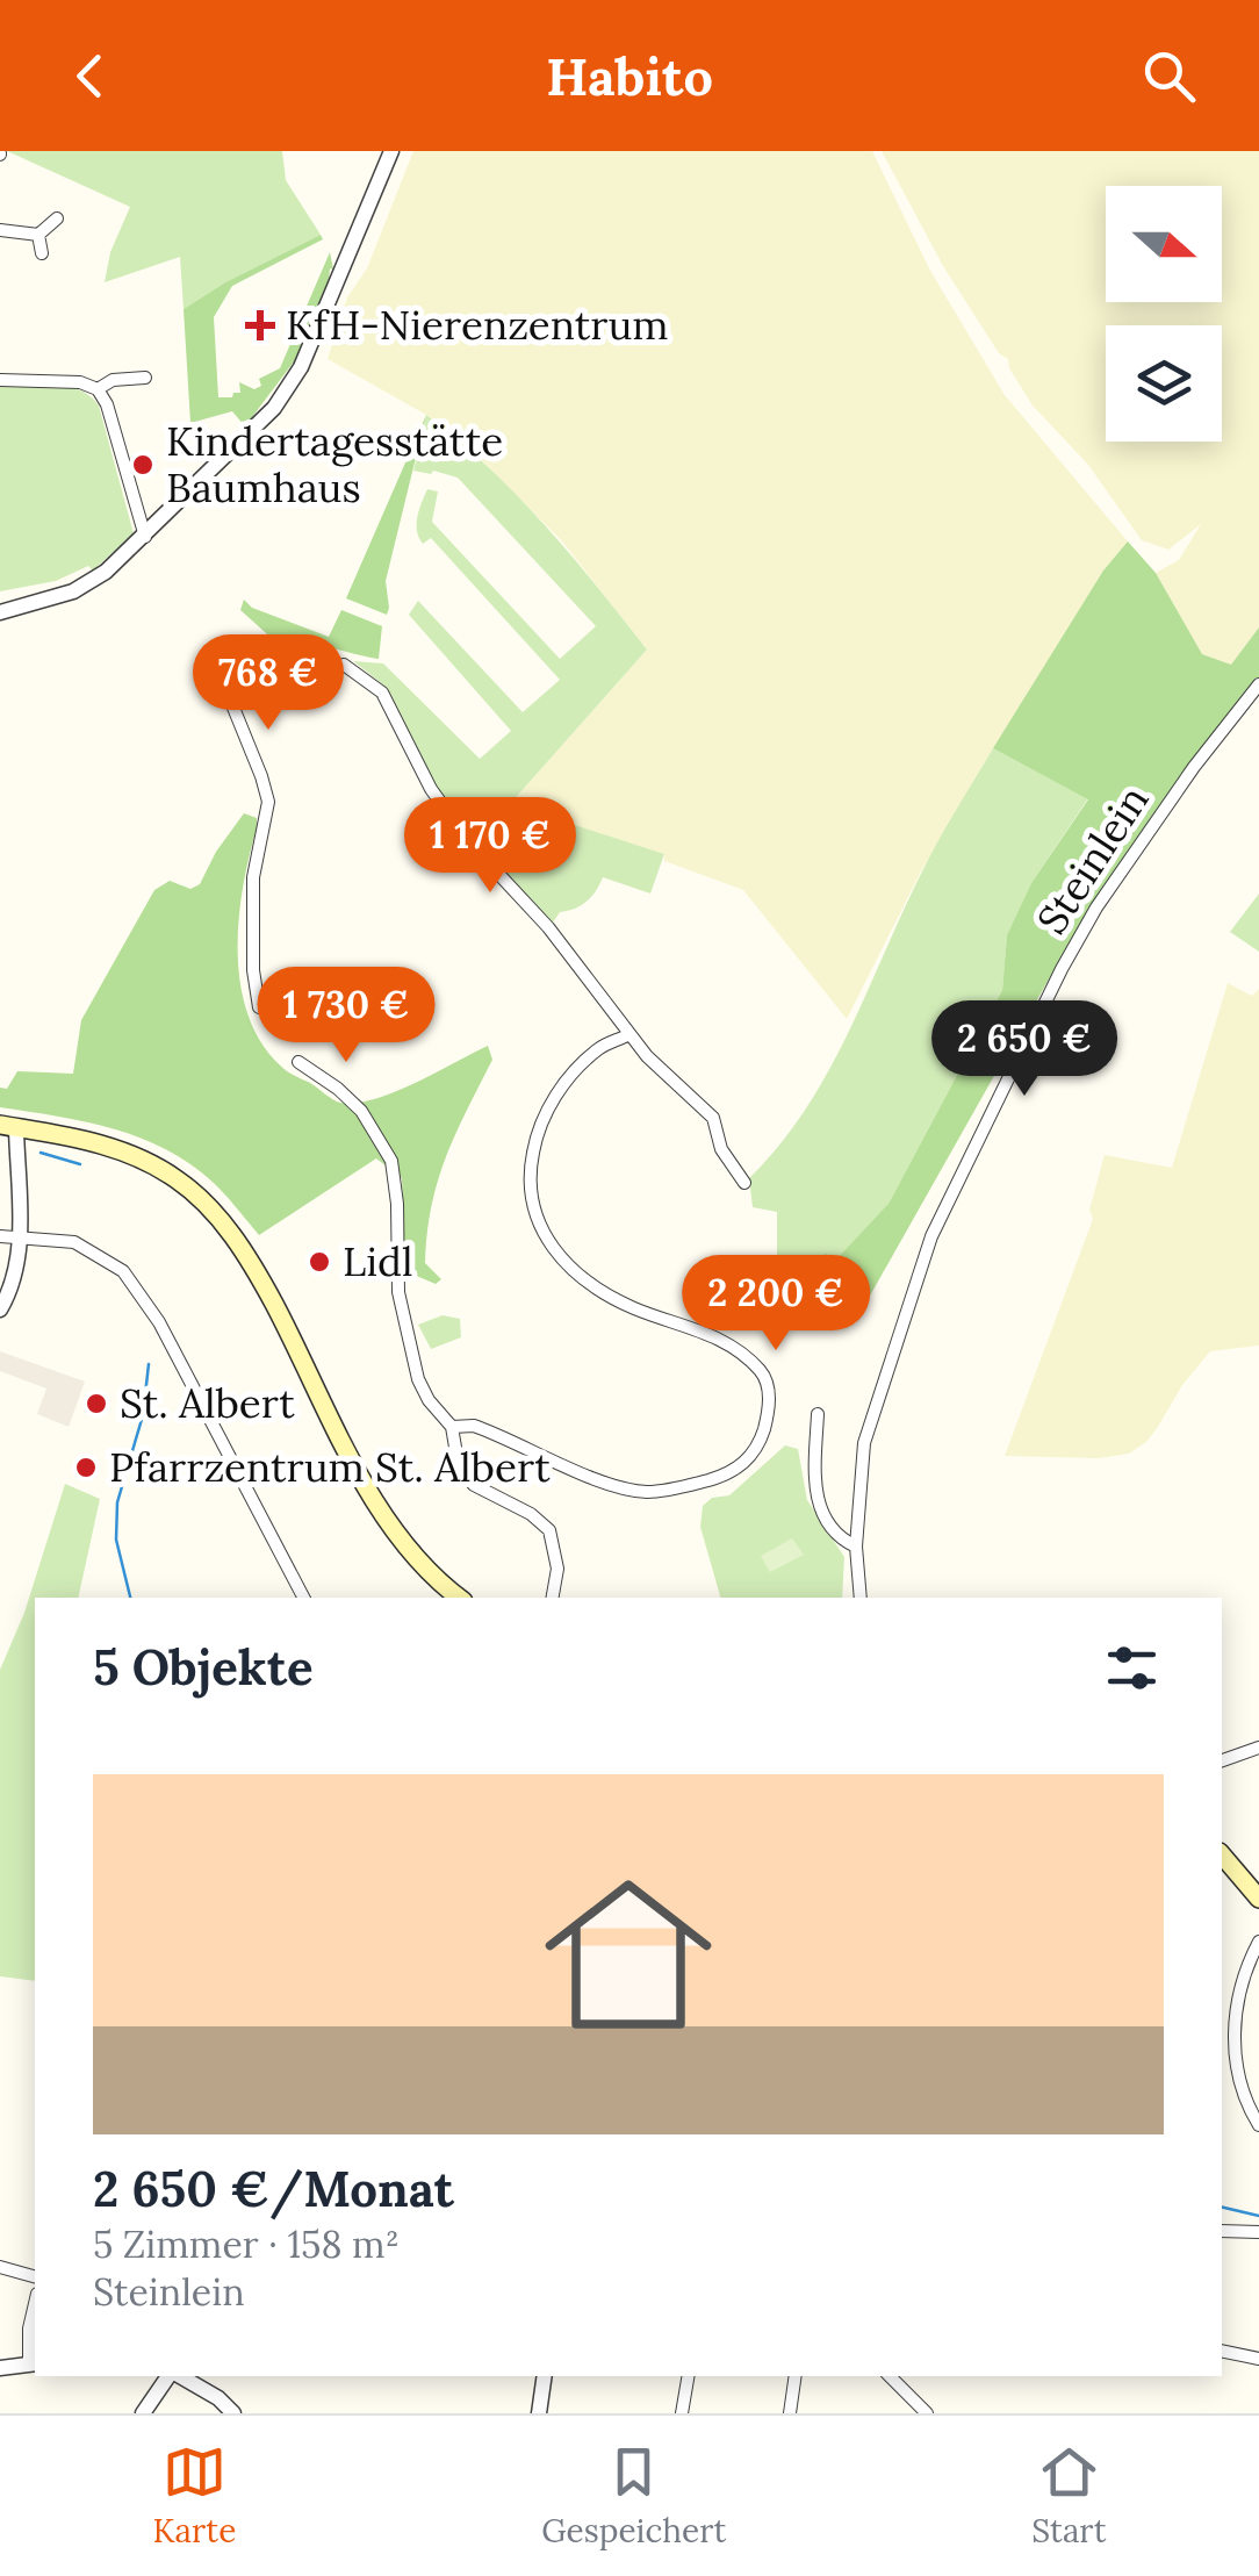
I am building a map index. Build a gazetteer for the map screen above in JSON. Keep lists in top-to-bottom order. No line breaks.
{"streets":{"street":["Steinlein"]},"places":{"health":["KfH-Nierenzentrum"],"other":["Kindertagesstätte Baumhaus","Lidl","St. Albert","Pfarrzentrum St. Albert"]},"north":"right","page":{"header":"Habito","price":["768 €","1 170 €","1 730 €","2 650 €","2 200 €"],"heading":"5 Objekte","list":[{"name":"2 650 €/Monat","note":"5 Zimmer · 158 m² · Steinlein"}],"tabs":["Karte","Gespeichert","Start"]}}
